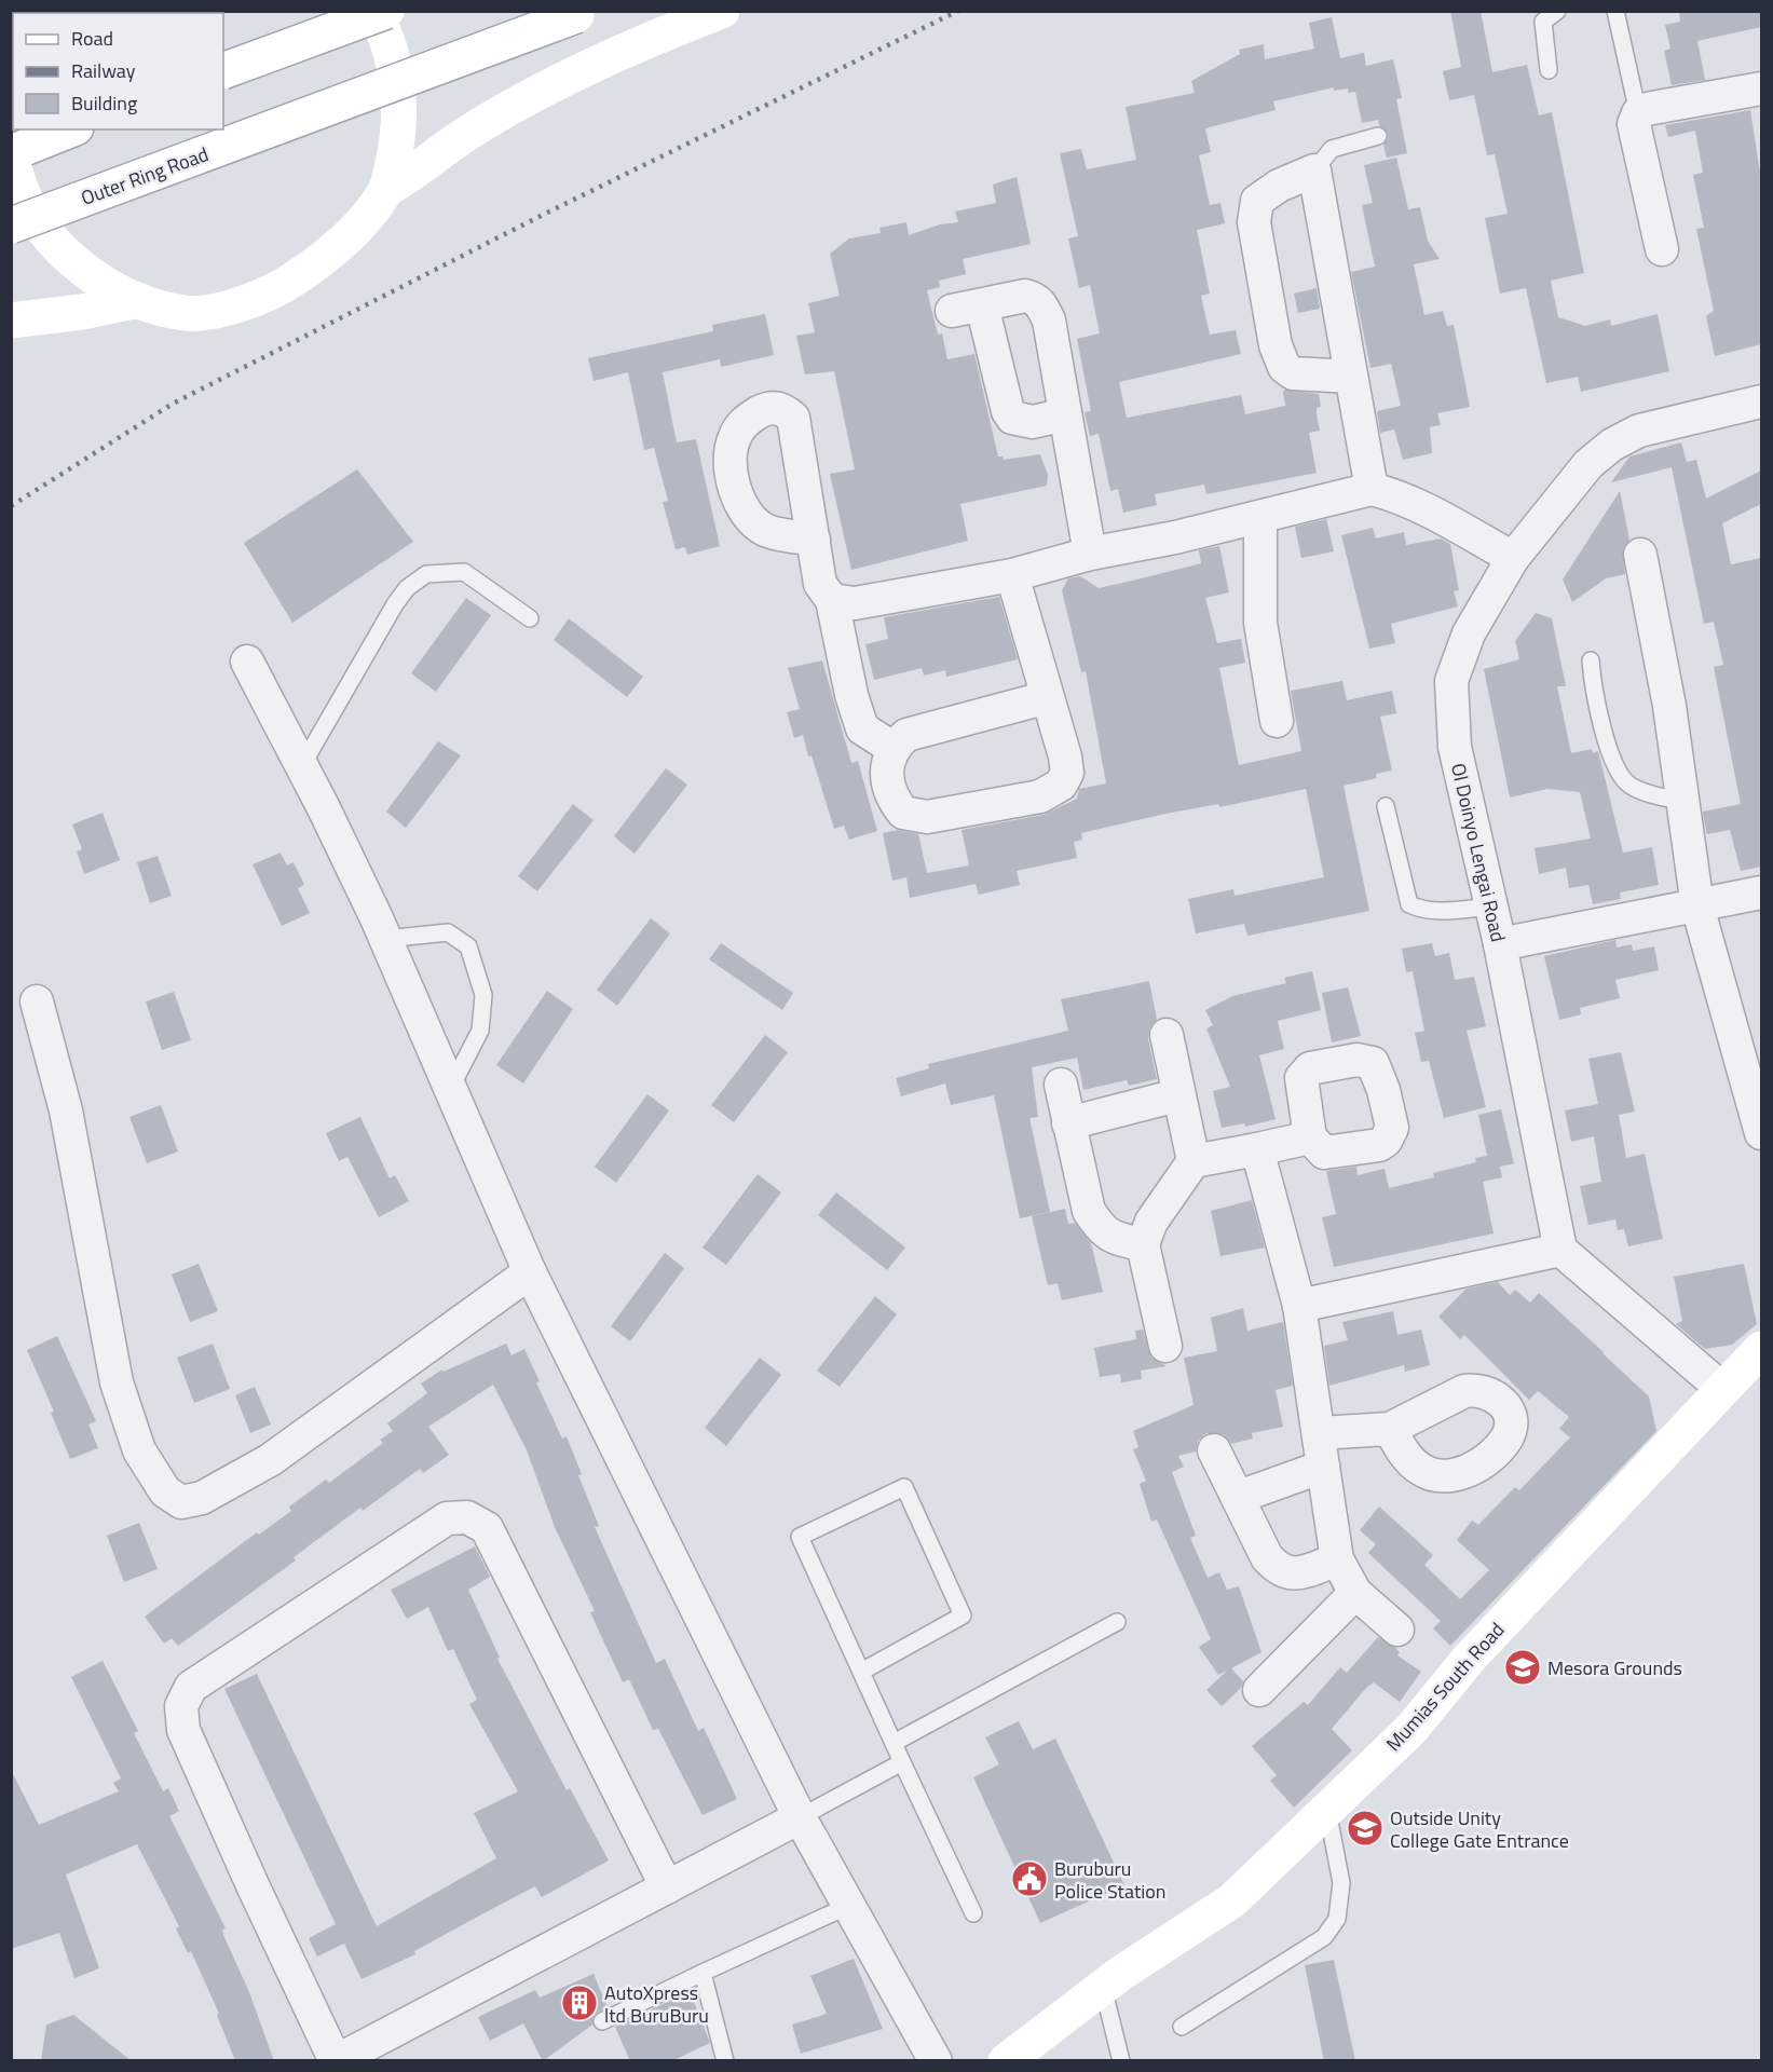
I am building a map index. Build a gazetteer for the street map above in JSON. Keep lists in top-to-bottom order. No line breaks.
{"streets":{"main road":["Outer Ring Road","Mumias South Road"],"street":["Ol Doinyo Lengai Road"]},"places":{"school or university":["Mesora Grounds","Outside Unity College Gate Entrance"],"public building":["Buruburu Police Station"],"building":["AutoXpress ltd BuruBuru"]},"legend":["Road","Railway","Building"]}
